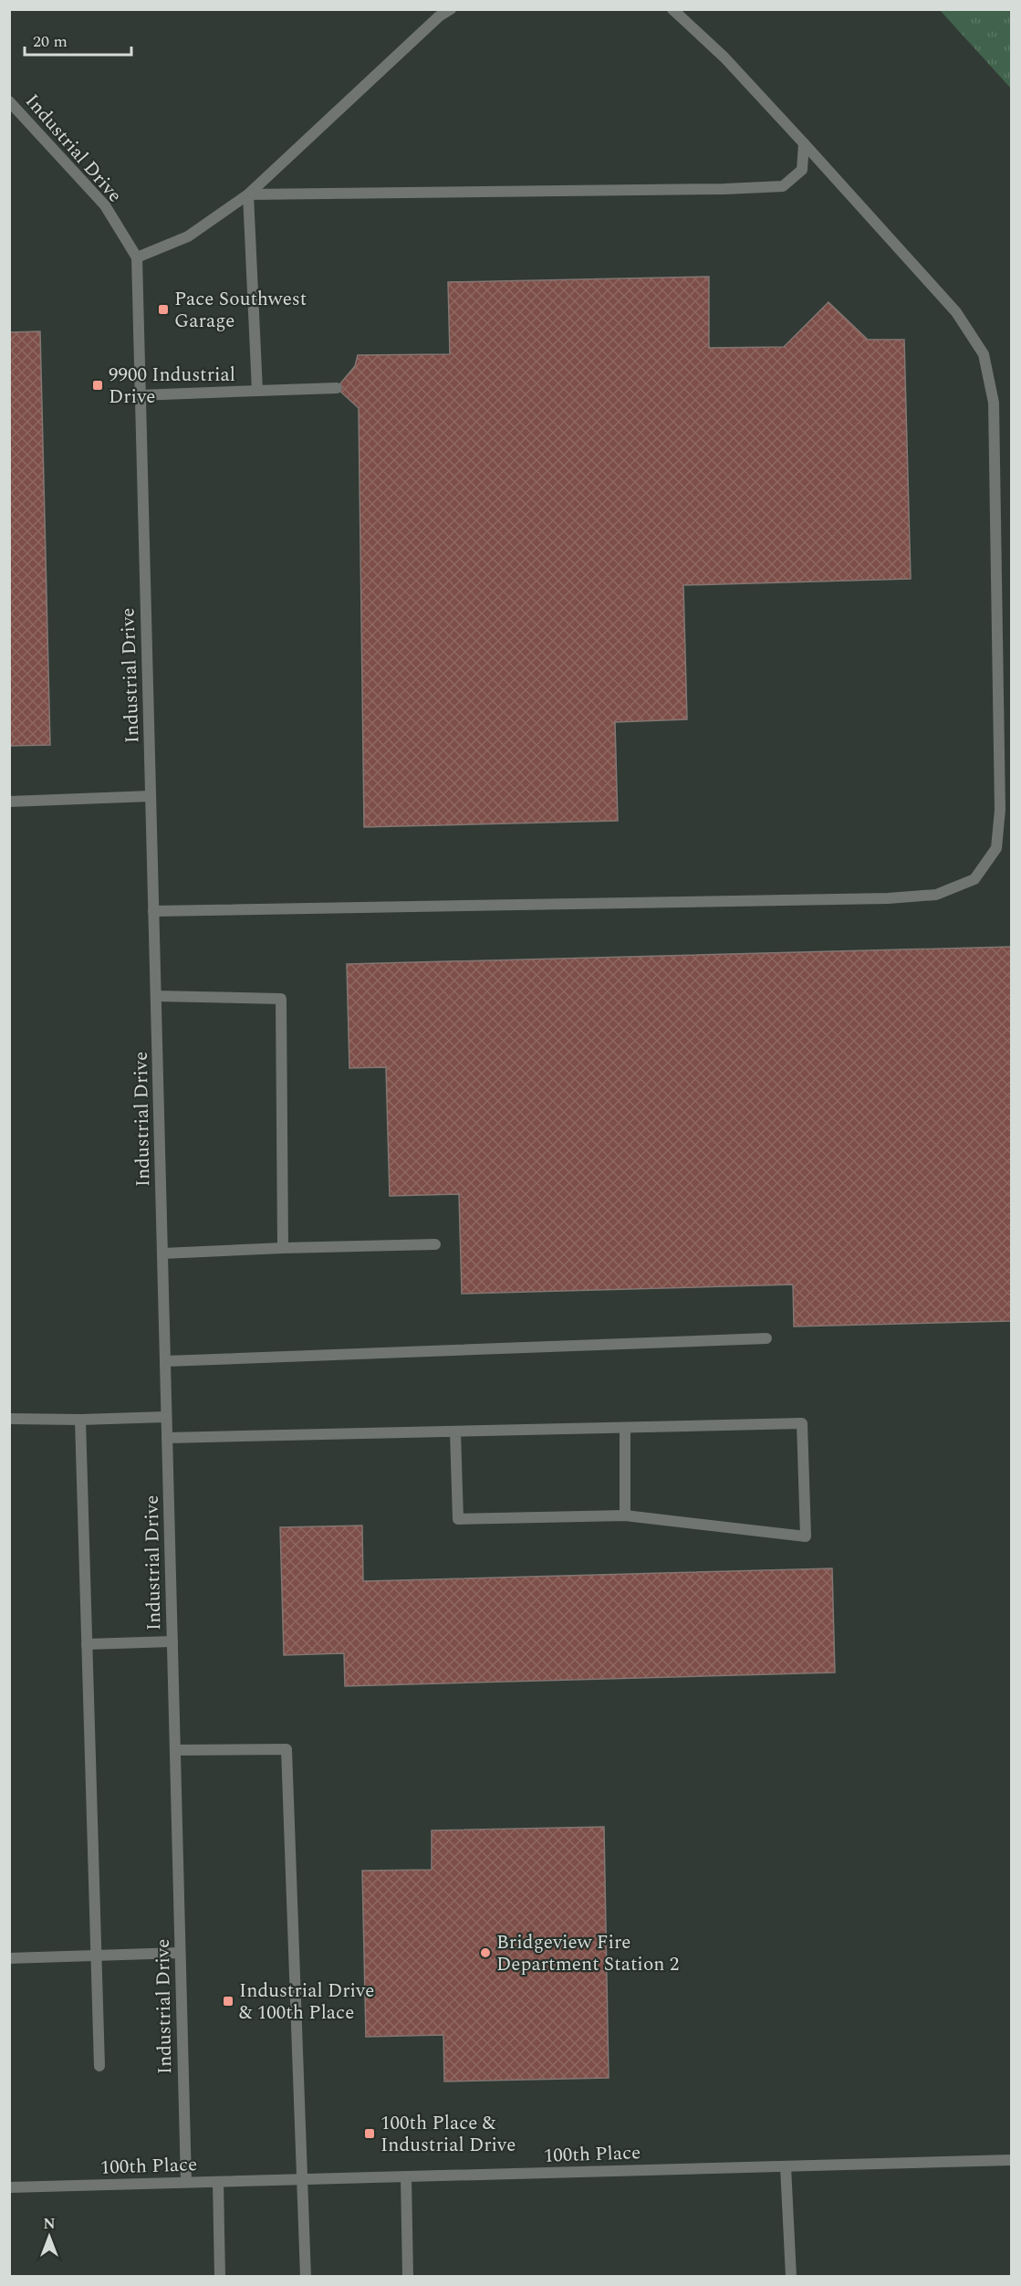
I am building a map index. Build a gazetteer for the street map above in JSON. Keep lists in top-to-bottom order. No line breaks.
{"streets":{"street":["Industrial Drive","100th Place"]},"crossings":[["Industrial Drive","100th Place"]],"places":{"transit":["Pace Southwest Garage","9900 Industrial Drive","Industrial Drive & 100th Place","100th Place & Industrial Drive"],"other":["Bridgeview Fire Department Station 2"]},"scale_bar":"20 m","north":"top"}
